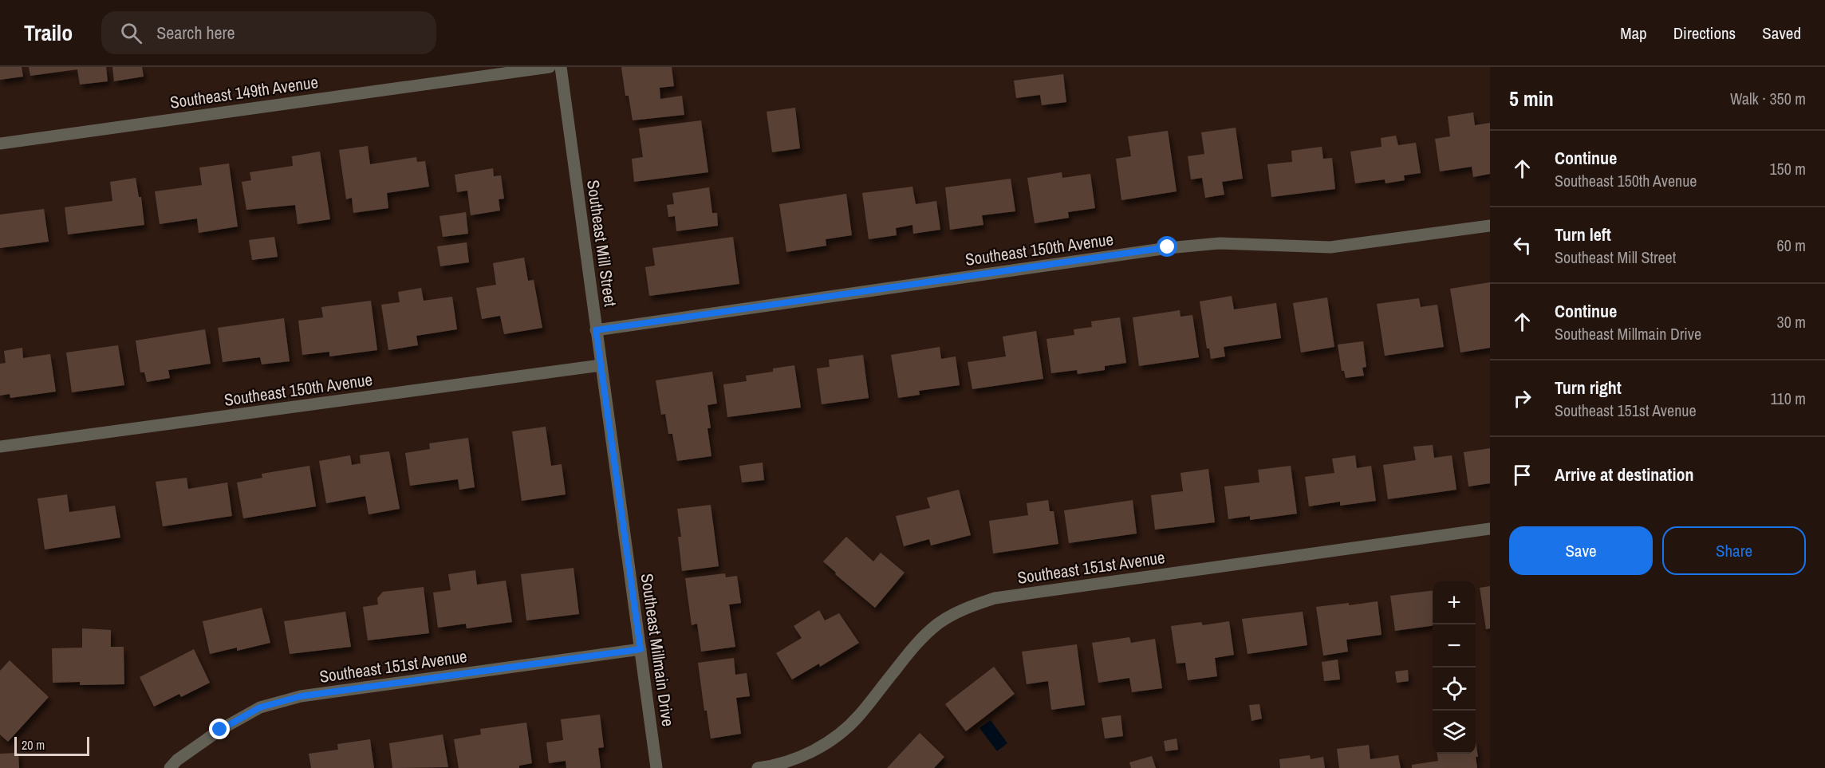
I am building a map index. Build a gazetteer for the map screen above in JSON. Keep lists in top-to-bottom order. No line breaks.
{"streets":{"street":["Southeast 149th Avenue","Southeast Mill Street","Southeast 150th Avenue","Southeast 151st Avenue","Southeast Millmain Drive"]},"crossings":[["Southeast Mill Street","Southeast 150th Avenue"],["Southeast Mill Street","Southeast Millmain Drive"],["Southeast 151st Avenue","Southeast Millmain Drive"]],"scale_bar":"20 m","page":{"header":"Trailo","search":"Search here","nav":["Map","Directions","Saved"],"heading":["5 min","Walk · 350 m"],"list":[["Continue","Southeast 150th Avenue","150 m"],["Turn left","Southeast Mill Street","60 m"],["Continue","Southeast Millmain Drive","30 m"],["Turn right","Southeast 151st Avenue","110 m"],"Arrive at destination"],"buttons":["Save","Share"],"map_buttons":["+","−"],"scale":"20 m"}}
